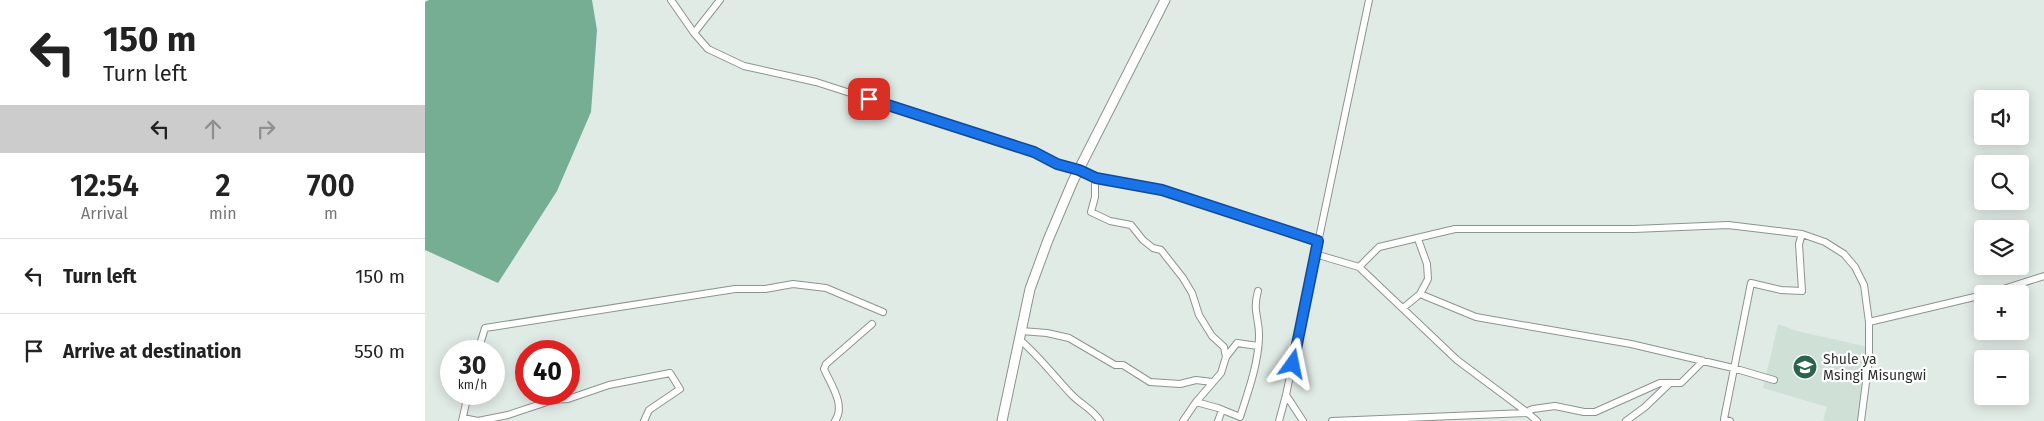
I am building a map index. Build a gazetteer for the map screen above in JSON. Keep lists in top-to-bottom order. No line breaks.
{"places":{"school or university":["Shule ya Msingi Misungwi"]},"page":{"turn":["150 m","Turn left"],"map_buttons":["+","−"],"eta":["12:54","Arrival","2","min","700","m"],"list":[{"name":"Turn left","value":"150 m"},{"name":"Arrive at destination","value":"550 m"}],"speed":"30 km/h","limit":"40"}}
